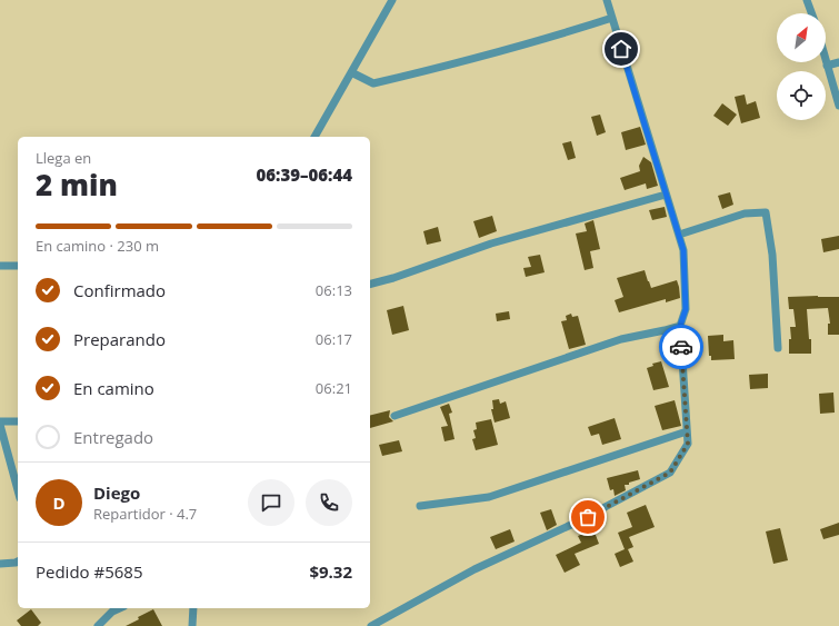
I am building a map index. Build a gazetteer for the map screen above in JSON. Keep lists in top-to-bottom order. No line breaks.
{"north":"top right","page":{"heading":["2 min","Llega en","06:39–06:44"],"panel":["Diego","Repartidor · 4.7","Pedido #5685","$9.32"],"bar":"En camino · 230 m","list":[["Confirmado","06:13"],["Preparando","06:17"],["En camino","06:21"],"Entregado"],"round":"D"}}
